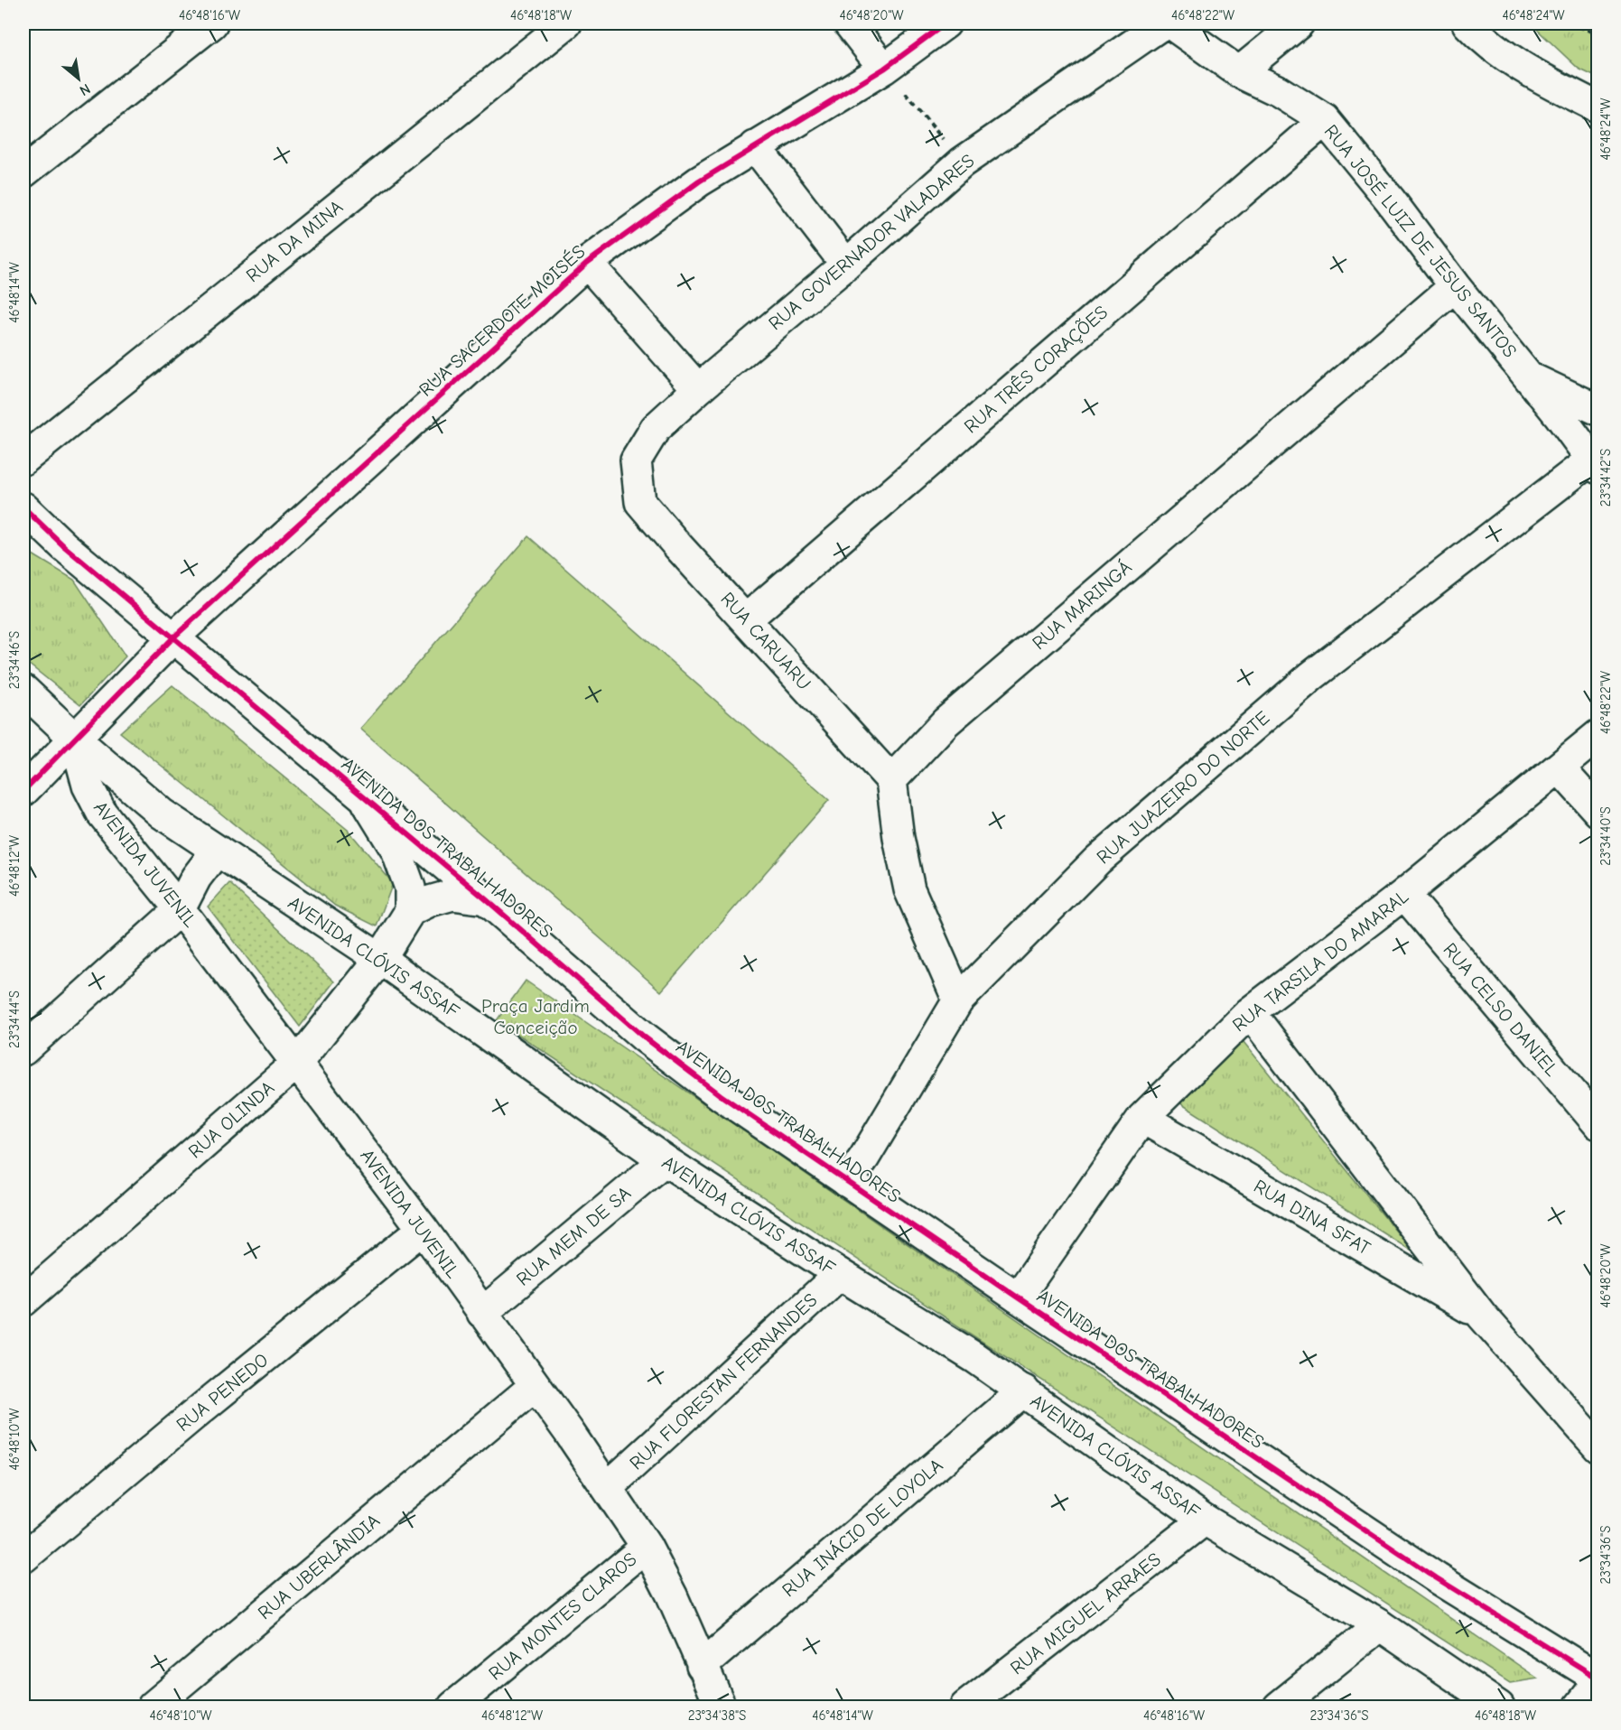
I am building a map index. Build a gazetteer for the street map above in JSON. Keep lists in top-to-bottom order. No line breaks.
{"streets":{"street":["RUA DA MINA","RUA JOSÉ LUIZ DE JESUS SANTOS","RUA GOVERNADOR VALADARES","RUA SACERDOTE MOISÉS","RUA TRÊS CORAÇÕES","RUA MARINGÁ","RUA CARUARU","RUA JUAZEIRO DO NORTE","AVENIDA DOS TRABALHADORES","AVENIDA JUVENIL","AVENIDA CLÓVIS ASSAF","RUA TARSILA DO AMARAL","RUA CELSO DANIEL","RUA OLINDA","RUA DINA SFAT","RUA MEM DE SA","RUA FLORESTAN FERNANDES","RUA PENEDO","RUA INÁCIO DE LOYOLA","RUA UBERLÂNDIA","RUA MIGUEL ARRAES","RUA MONTES CLAROS"]},"crossings":[["RUA JOSÉ LUIZ DE JESUS SANTOS","RUA TRÊS CORAÇÕES"],["RUA JOSÉ LUIZ DE JESUS SANTOS","RUA MARINGÁ"],["RUA JOSÉ LUIZ DE JESUS SANTOS","RUA JUAZEIRO DO NORTE"],["RUA GOVERNADOR VALADARES","RUA CARUARU"],["RUA SACERDOTE MOISÉS","AVENIDA DOS TRABALHADORES"],["RUA SACERDOTE MOISÉS","AVENIDA JUVENIL"],["RUA SACERDOTE MOISÉS","AVENIDA CLÓVIS ASSAF"],["RUA TRÊS CORAÇÕES","RUA CARUARU"],["RUA MARINGÁ","RUA CARUARU"],["RUA JUAZEIRO DO NORTE","AVENIDA DOS TRABALHADORES"],["AVENIDA DOS TRABALHADORES","RUA TARSILA DO AMARAL"],["AVENIDA JUVENIL","AVENIDA CLÓVIS ASSAF"],["AVENIDA JUVENIL","RUA OLINDA"],["AVENIDA JUVENIL","RUA MEM DE SA"],["AVENIDA JUVENIL","RUA FLORESTAN FERNANDES"],["AVENIDA JUVENIL","RUA PENEDO"],["AVENIDA JUVENIL","RUA INÁCIO DE LOYOLA"],["AVENIDA JUVENIL","RUA UBERLÂNDIA"],["AVENIDA JUVENIL","RUA MONTES CLAROS"],["AVENIDA CLÓVIS ASSAF","RUA OLINDA"],["AVENIDA CLÓVIS ASSAF","RUA MEM DE SA"],["AVENIDA CLÓVIS ASSAF","RUA FLORESTAN FERNANDES"],["AVENIDA CLÓVIS ASSAF","RUA INÁCIO DE LOYOLA"],["AVENIDA CLÓVIS ASSAF","RUA MIGUEL ARRAES"],["RUA TARSILA DO AMARAL","RUA CELSO DANIEL"],["RUA TARSILA DO AMARAL","RUA DINA SFAT"]],"parks":["Praça Jardim Conceição"],"north":"bottom right","coordinates":["46°48'16\"W","46°48'18\"W","46°48'20\"W","46°48'22\"W","46°48'24\"W","46°48'14\"W","23°34'42\"S","23°34'46\"S","23°34'40\"S","46°48'12\"W","23°34'44\"S","46°48'10\"W","23°34'36\"S","23°34'38\"S"]}
